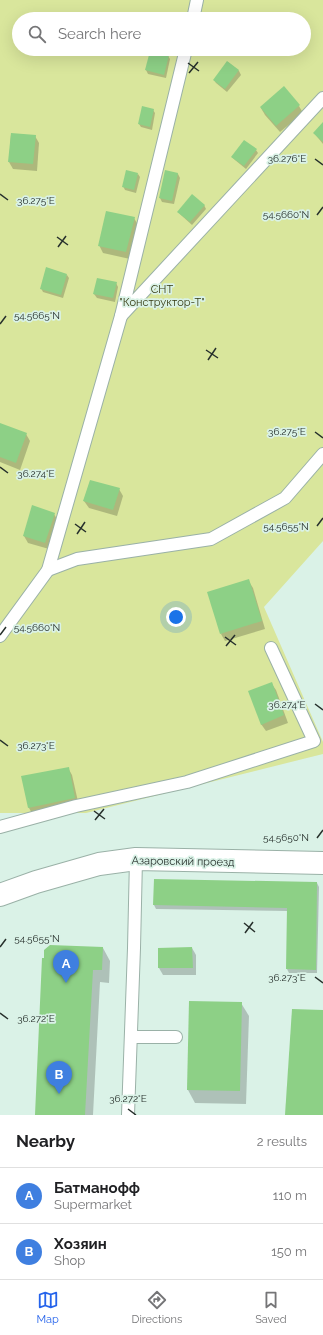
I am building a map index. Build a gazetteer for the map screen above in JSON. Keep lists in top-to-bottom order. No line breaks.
{"streets":{"street":["Азаровский проезд"]},"parks":["СНТ \"Конструктор-Т\""],"page":{"search":"Search here","pins":["A","B"],"heading":["Nearby","2 results"],"list":[{"mark":"A","name":"Батманофф","note":"Supermarket","value":"110 m"},{"mark":"B","name":"Хозяин","note":"Shop","value":"150 m"}],"nav":["Map","Directions","Saved"]},"coordinates":["36.276°E","36.275°E","54.5660°N","54.5665°N","36.274°E","54.5655°N","36.273°E","54.5650°N","36.272°E"]}
